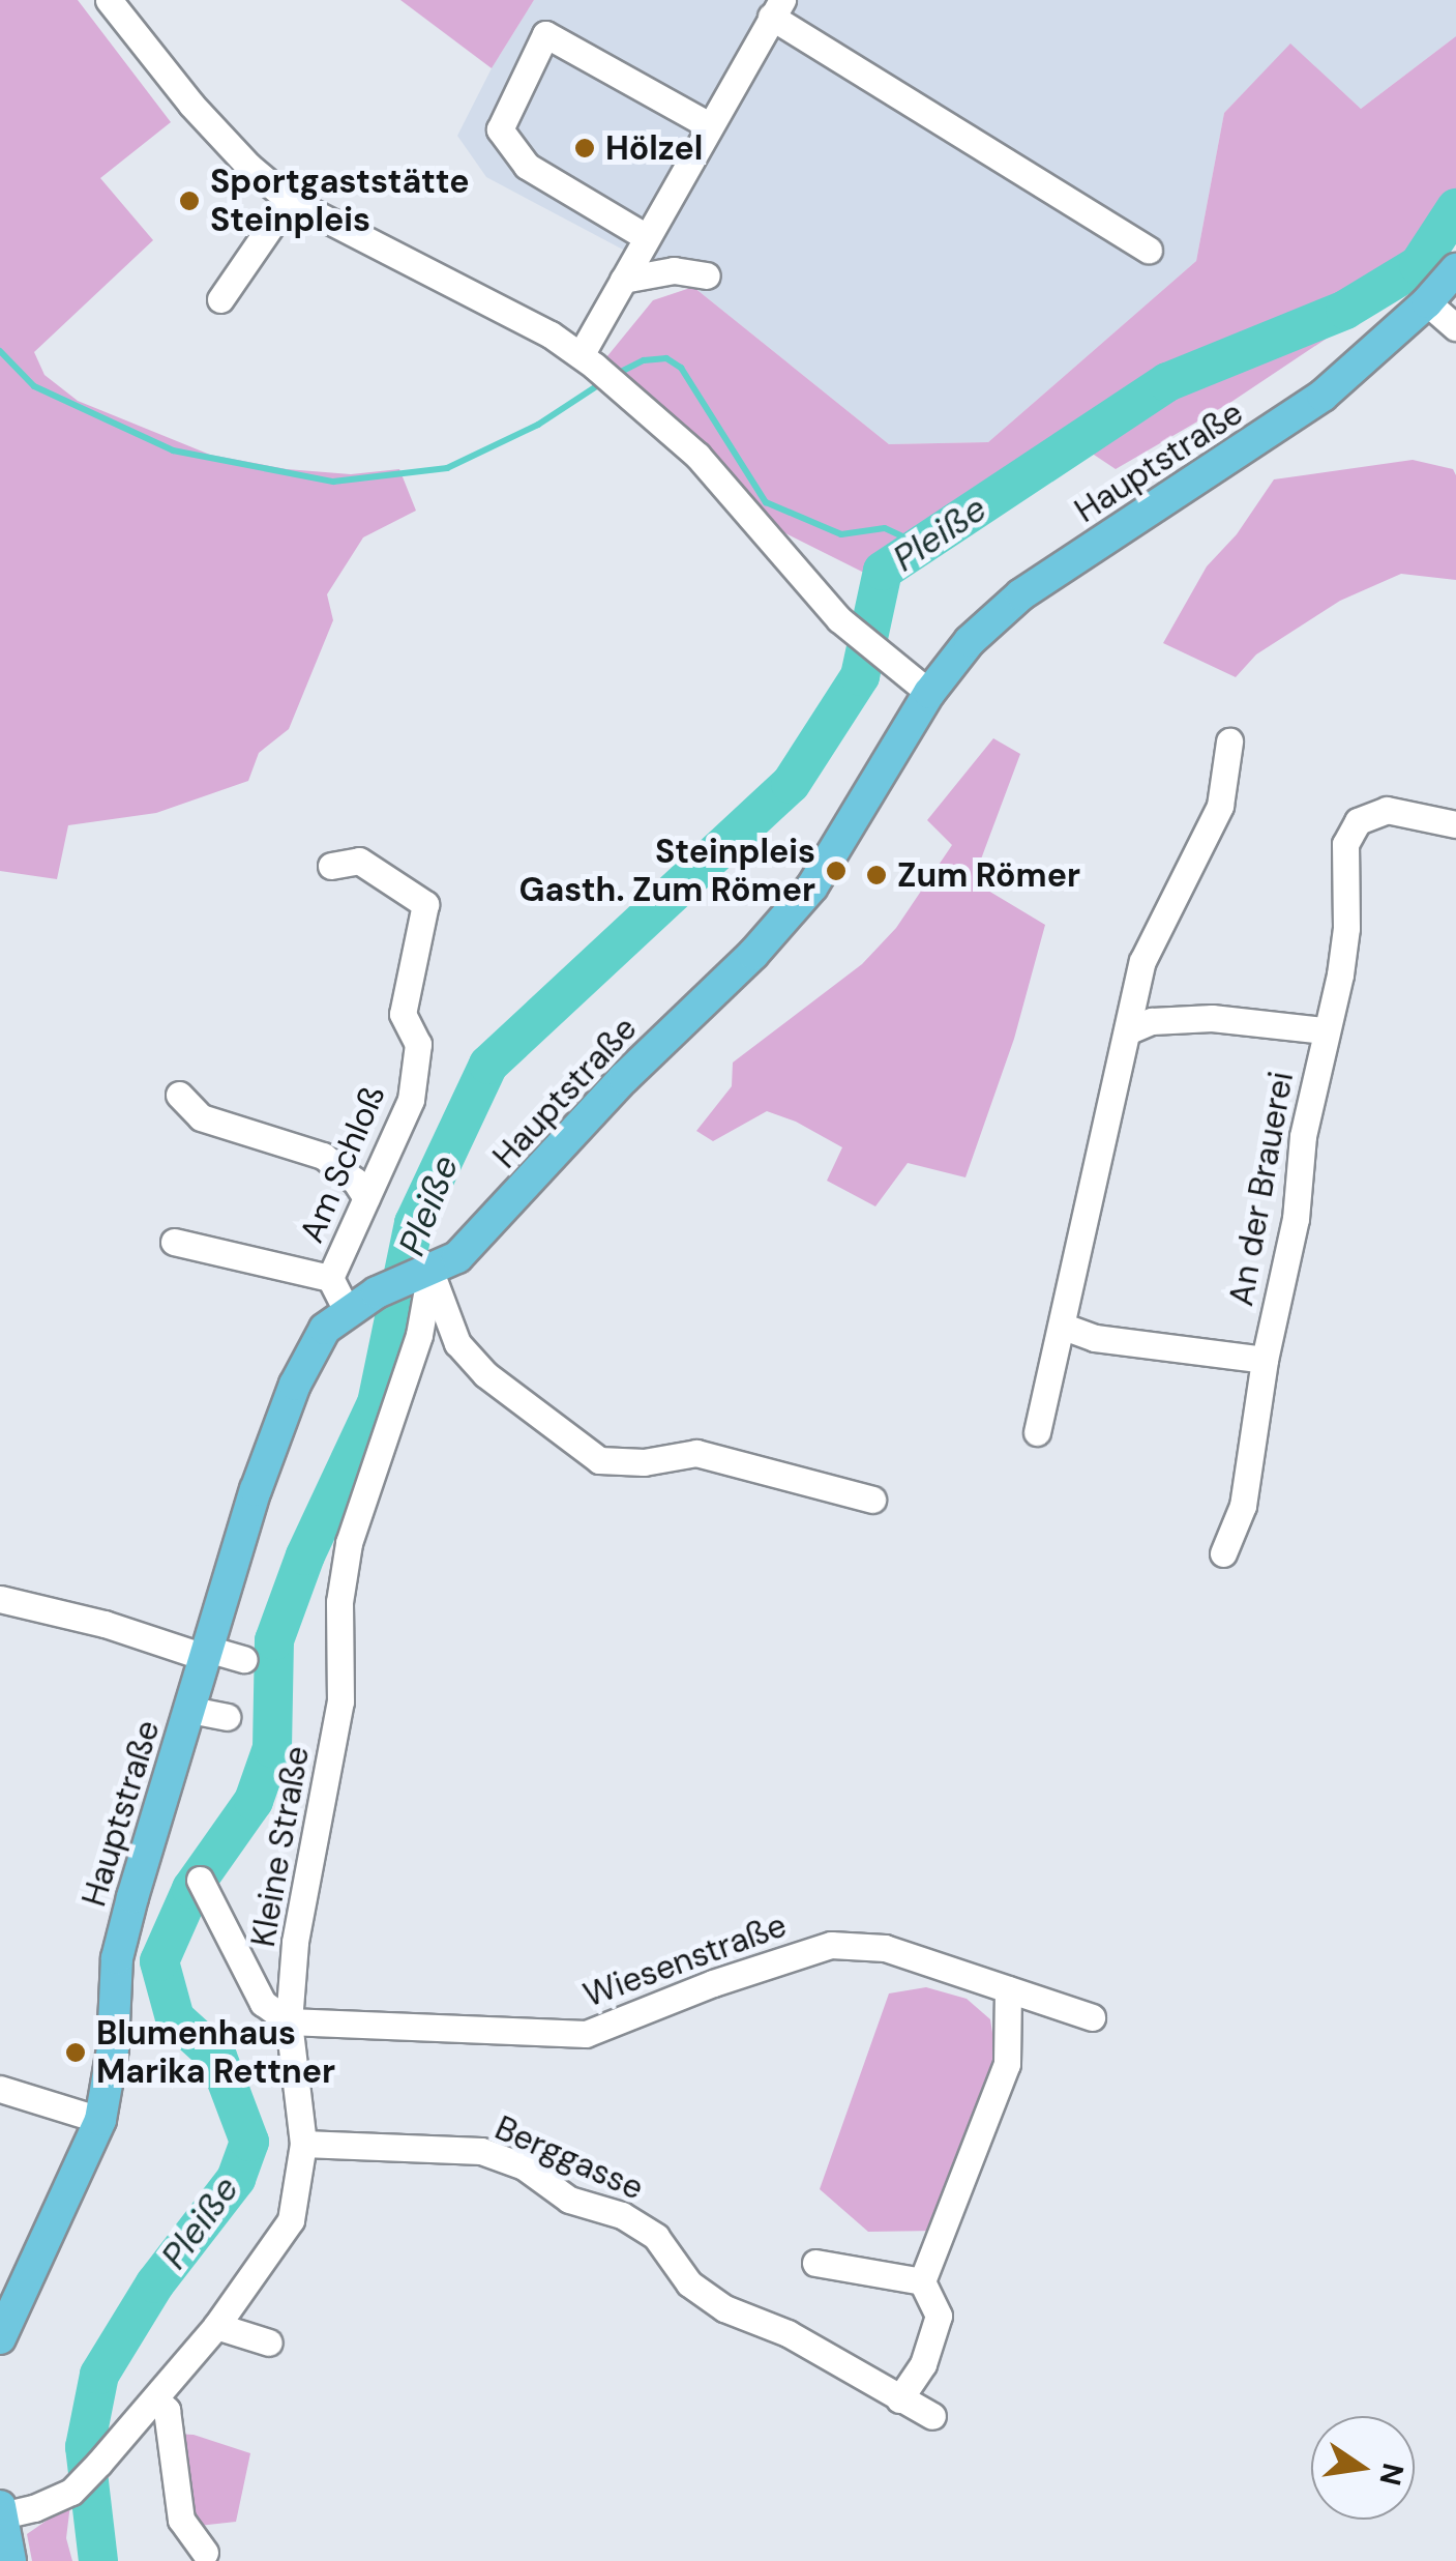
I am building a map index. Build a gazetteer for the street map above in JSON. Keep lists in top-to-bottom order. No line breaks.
{"streets":{"main road":["Hauptstraße"],"street":["Am Schloß","An der Brauerei","Kleine Straße","Wiesenstraße","Berggasse"]},"crossings":[["Hauptstraße","Am Schloß"],["Hauptstraße","Kleine Straße"],["Kleine Straße","Wiesenstraße"],["Kleine Straße","Berggasse"]],"water":["Pleiße"],"places":["Hölzel","Sportgaststätte Steinpleis","Steinpleis Gasth. Zum Römer","Zum Römer","Blumenhaus Marika Rettner"],"north":"right"}
